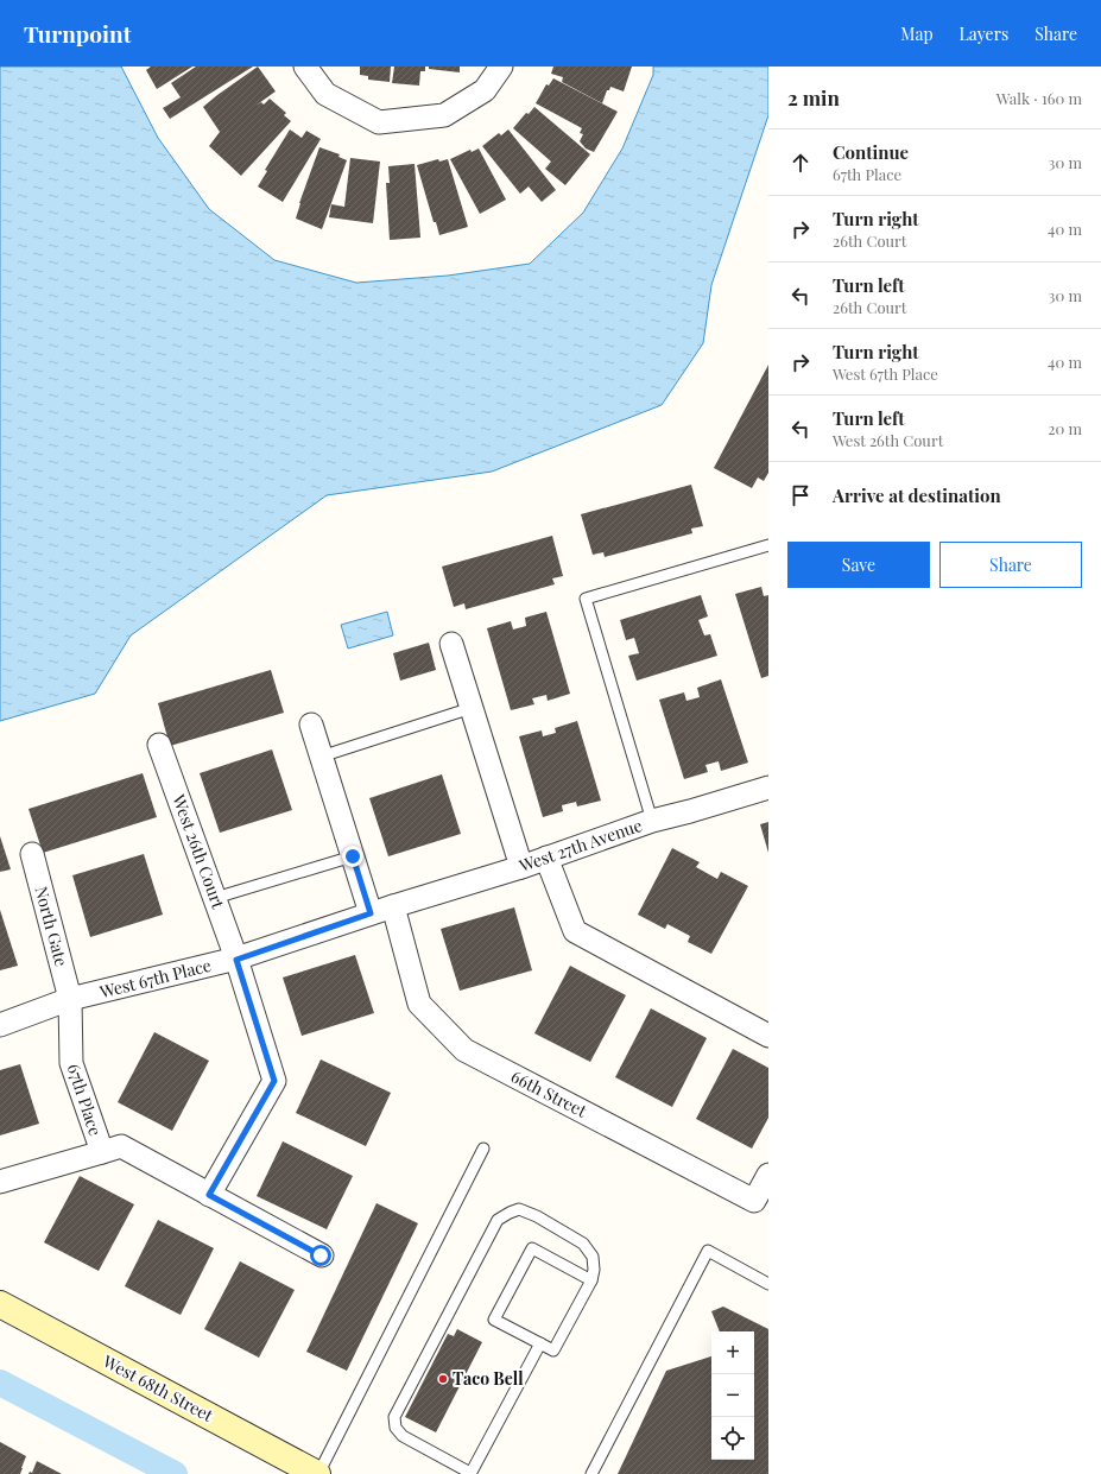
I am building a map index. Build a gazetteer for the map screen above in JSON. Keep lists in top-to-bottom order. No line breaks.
{"streets":{"main road":["West 68th Street"],"street":["West 27th Avenue","West 26th Court","North Gate","West 67th Place","66th Street","67th Place"]},"crossings":[["West 27th Avenue","West 67th Place"],["West 27th Avenue","66th Street"],["West 26th Court","West 67th Place"],["West 26th Court","67th Place"],["North Gate","West 67th Place"],["North Gate","67th Place"],["West 67th Place","66th Street"],["West 67th Place","67th Place"]],"places":["Taco Bell"],"page":{"header":"Turnpoint","nav":["Map","Layers","Share"],"heading":["2 min","Walk · 160 m"],"list":[["Continue","67th Place","30 m"],["Turn right","26th Court","40 m"],["Turn left","26th Court","30 m"],["Turn right","West 67th Place","40 m"],["Turn left","West 26th Court","20 m"],"Arrive at destination"],"buttons":["Save","Share"],"map_buttons":["+","−"]}}
